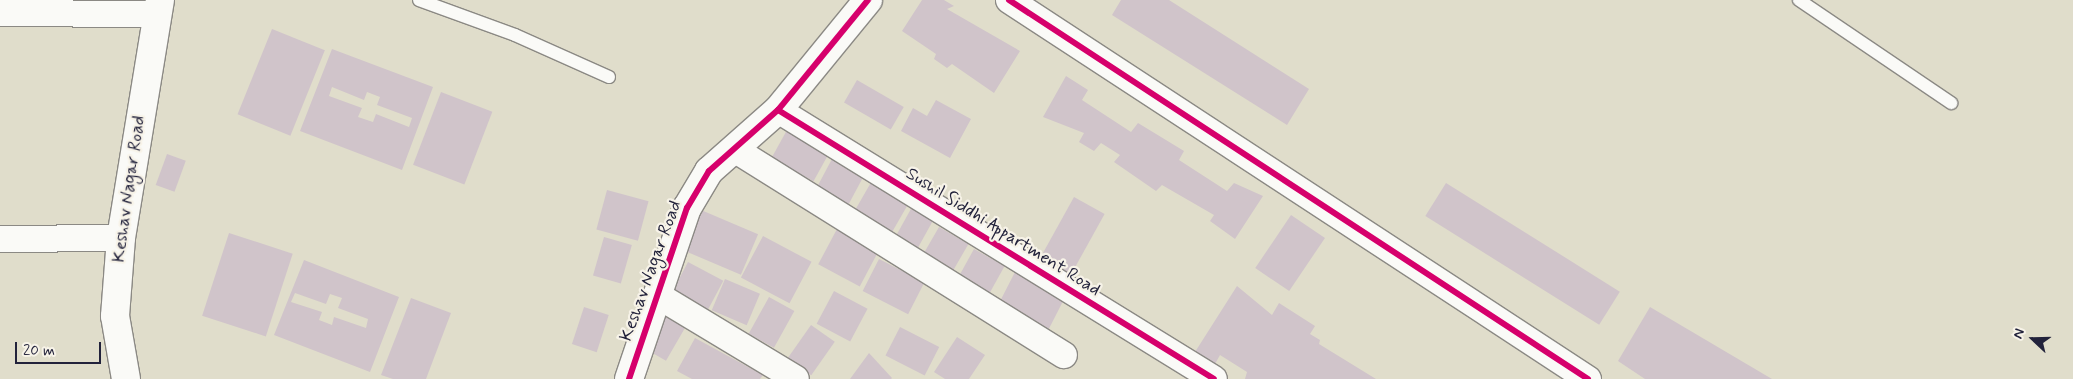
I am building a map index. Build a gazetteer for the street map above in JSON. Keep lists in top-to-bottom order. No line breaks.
{"streets":{"street":["Keshav Nagar Road","Sushil Siddhi Appartment Road"]},"crossings":[["Keshav Nagar Road","Sushil Siddhi Appartment Road"]],"scale_bar":"20 m","north":"left"}
